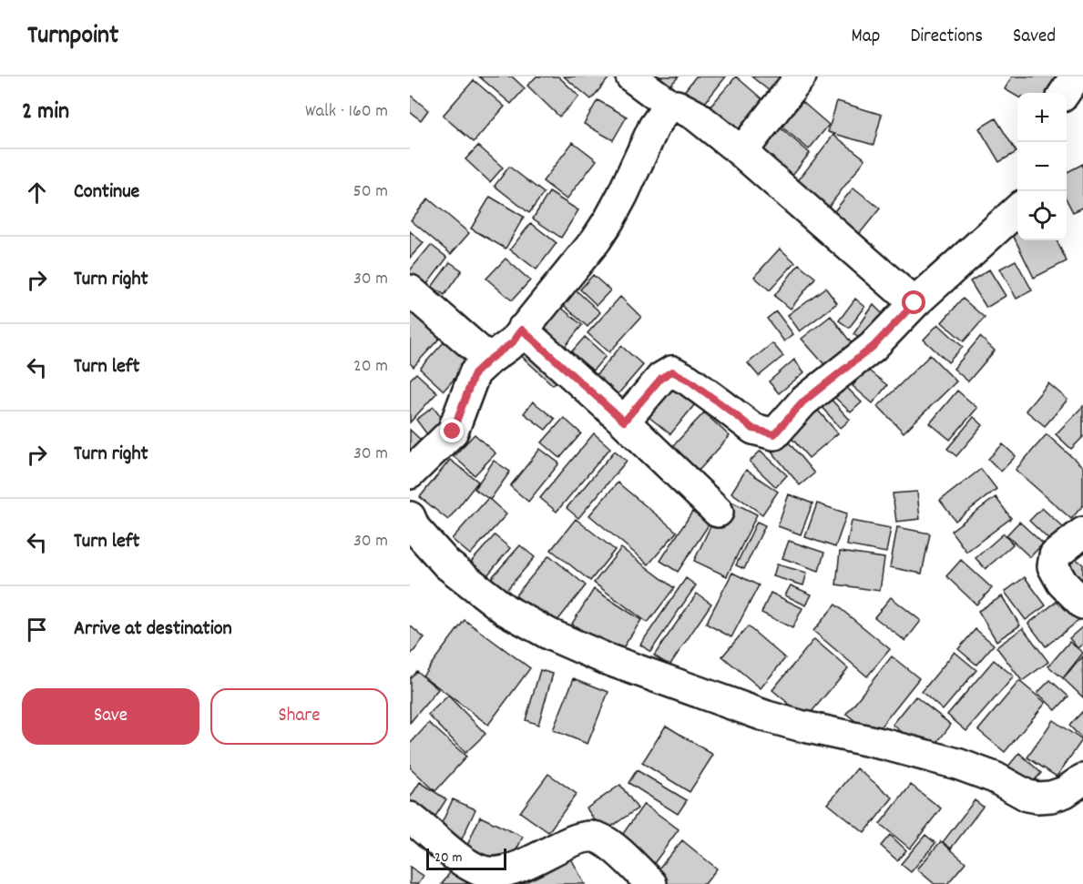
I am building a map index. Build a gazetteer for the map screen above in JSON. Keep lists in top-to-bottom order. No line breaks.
{"scale_bar":"20 m","page":{"header":"Turnpoint","nav":["Map","Directions","Saved"],"heading":["2 min","Walk · 160 m"],"map_buttons":["+","−"],"list":[["Continue","50 m"],["Turn right","30 m"],["Turn left","20 m"],["Turn right","30 m"],["Turn left","30 m"],"Arrive at destination"],"buttons":["Save","Share"],"scale":"20 m"}}
